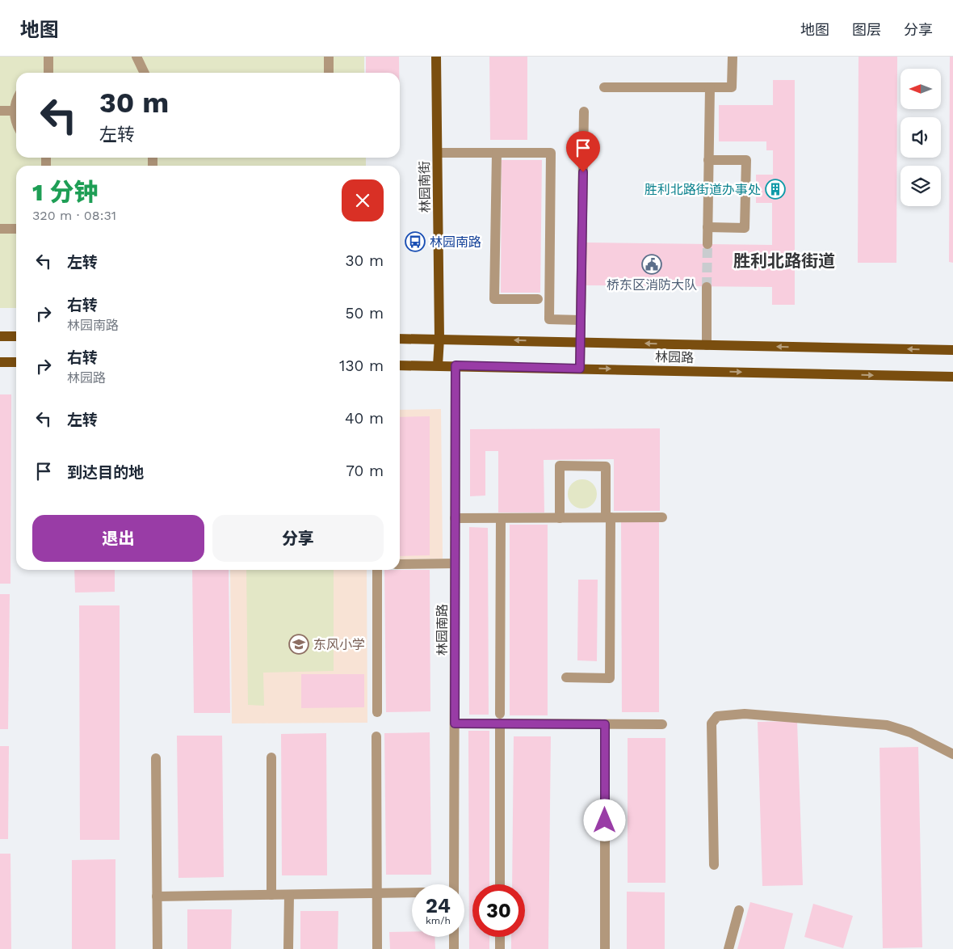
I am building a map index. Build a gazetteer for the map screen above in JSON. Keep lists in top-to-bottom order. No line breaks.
{"streets":{"main road":["林园南街","林园路"],"street":["林园南路"]},"crossings":[["林园南街","林园路"],["林园路","林园南路"]],"districts":["胜利北路街道"],"places":{"building":["胜利北路街道办事处"],"bus stop":["林园南路"],"public building":["桥东区消防大队"],"school or university":["东风小学"]},"north":"left","page":{"header":"地图","nav":["地图","图层","分享"],"turn":["30 m","左转"],"heading":["1 分钟","320 m · 08:31"],"list":[{"name":"左转","value":"30 m"},{"name":"右转","note":"林园南路","value":"50 m"},{"name":"右转","note":"林园路","value":"130 m"},{"name":"左转","value":"40 m"},{"name":"到达目的地","value":"70 m"}],"buttons":["退出","分享"],"speed":"24 km/h","limit":"30"}}
